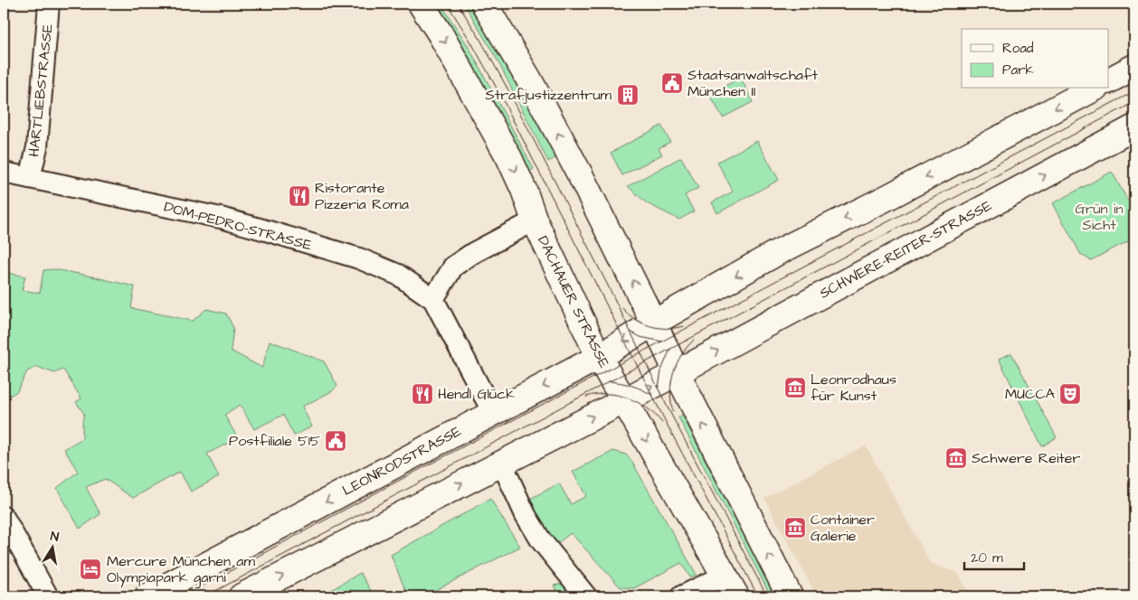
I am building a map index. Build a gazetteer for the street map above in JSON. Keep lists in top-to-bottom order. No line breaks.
{"streets":{"main road":["SCHWERE-REITER-STRASSE","DACHAUER STRASSE","LEONRODSTRASSE"],"street":["HARTLIEBSTRASSE","DOM-PEDRO-STRASSE"]},"crossings":[["HARTLIEBSTRASSE","DOM-PEDRO-STRASSE"],["DACHAUER STRASSE","LEONRODSTRASSE"]],"parks":["Grün in Sicht"],"places":{"public building":["Staatsanwaltschaft München II","Postfiliale 515"],"building":["Strafjustizzentrum"],"restaurant":["Ristorante Pizzeria Roma","Hendl Glück"],"museum":["Leonrodhaus für Kunst","Schwere Reiter","Container Galerie"],"theatre":["MUCCA"],"hotel":["Mercure München am Olympiapark garni"]},"legend":["Road","Park"],"scale_bar":"20 m","north":"top"}
